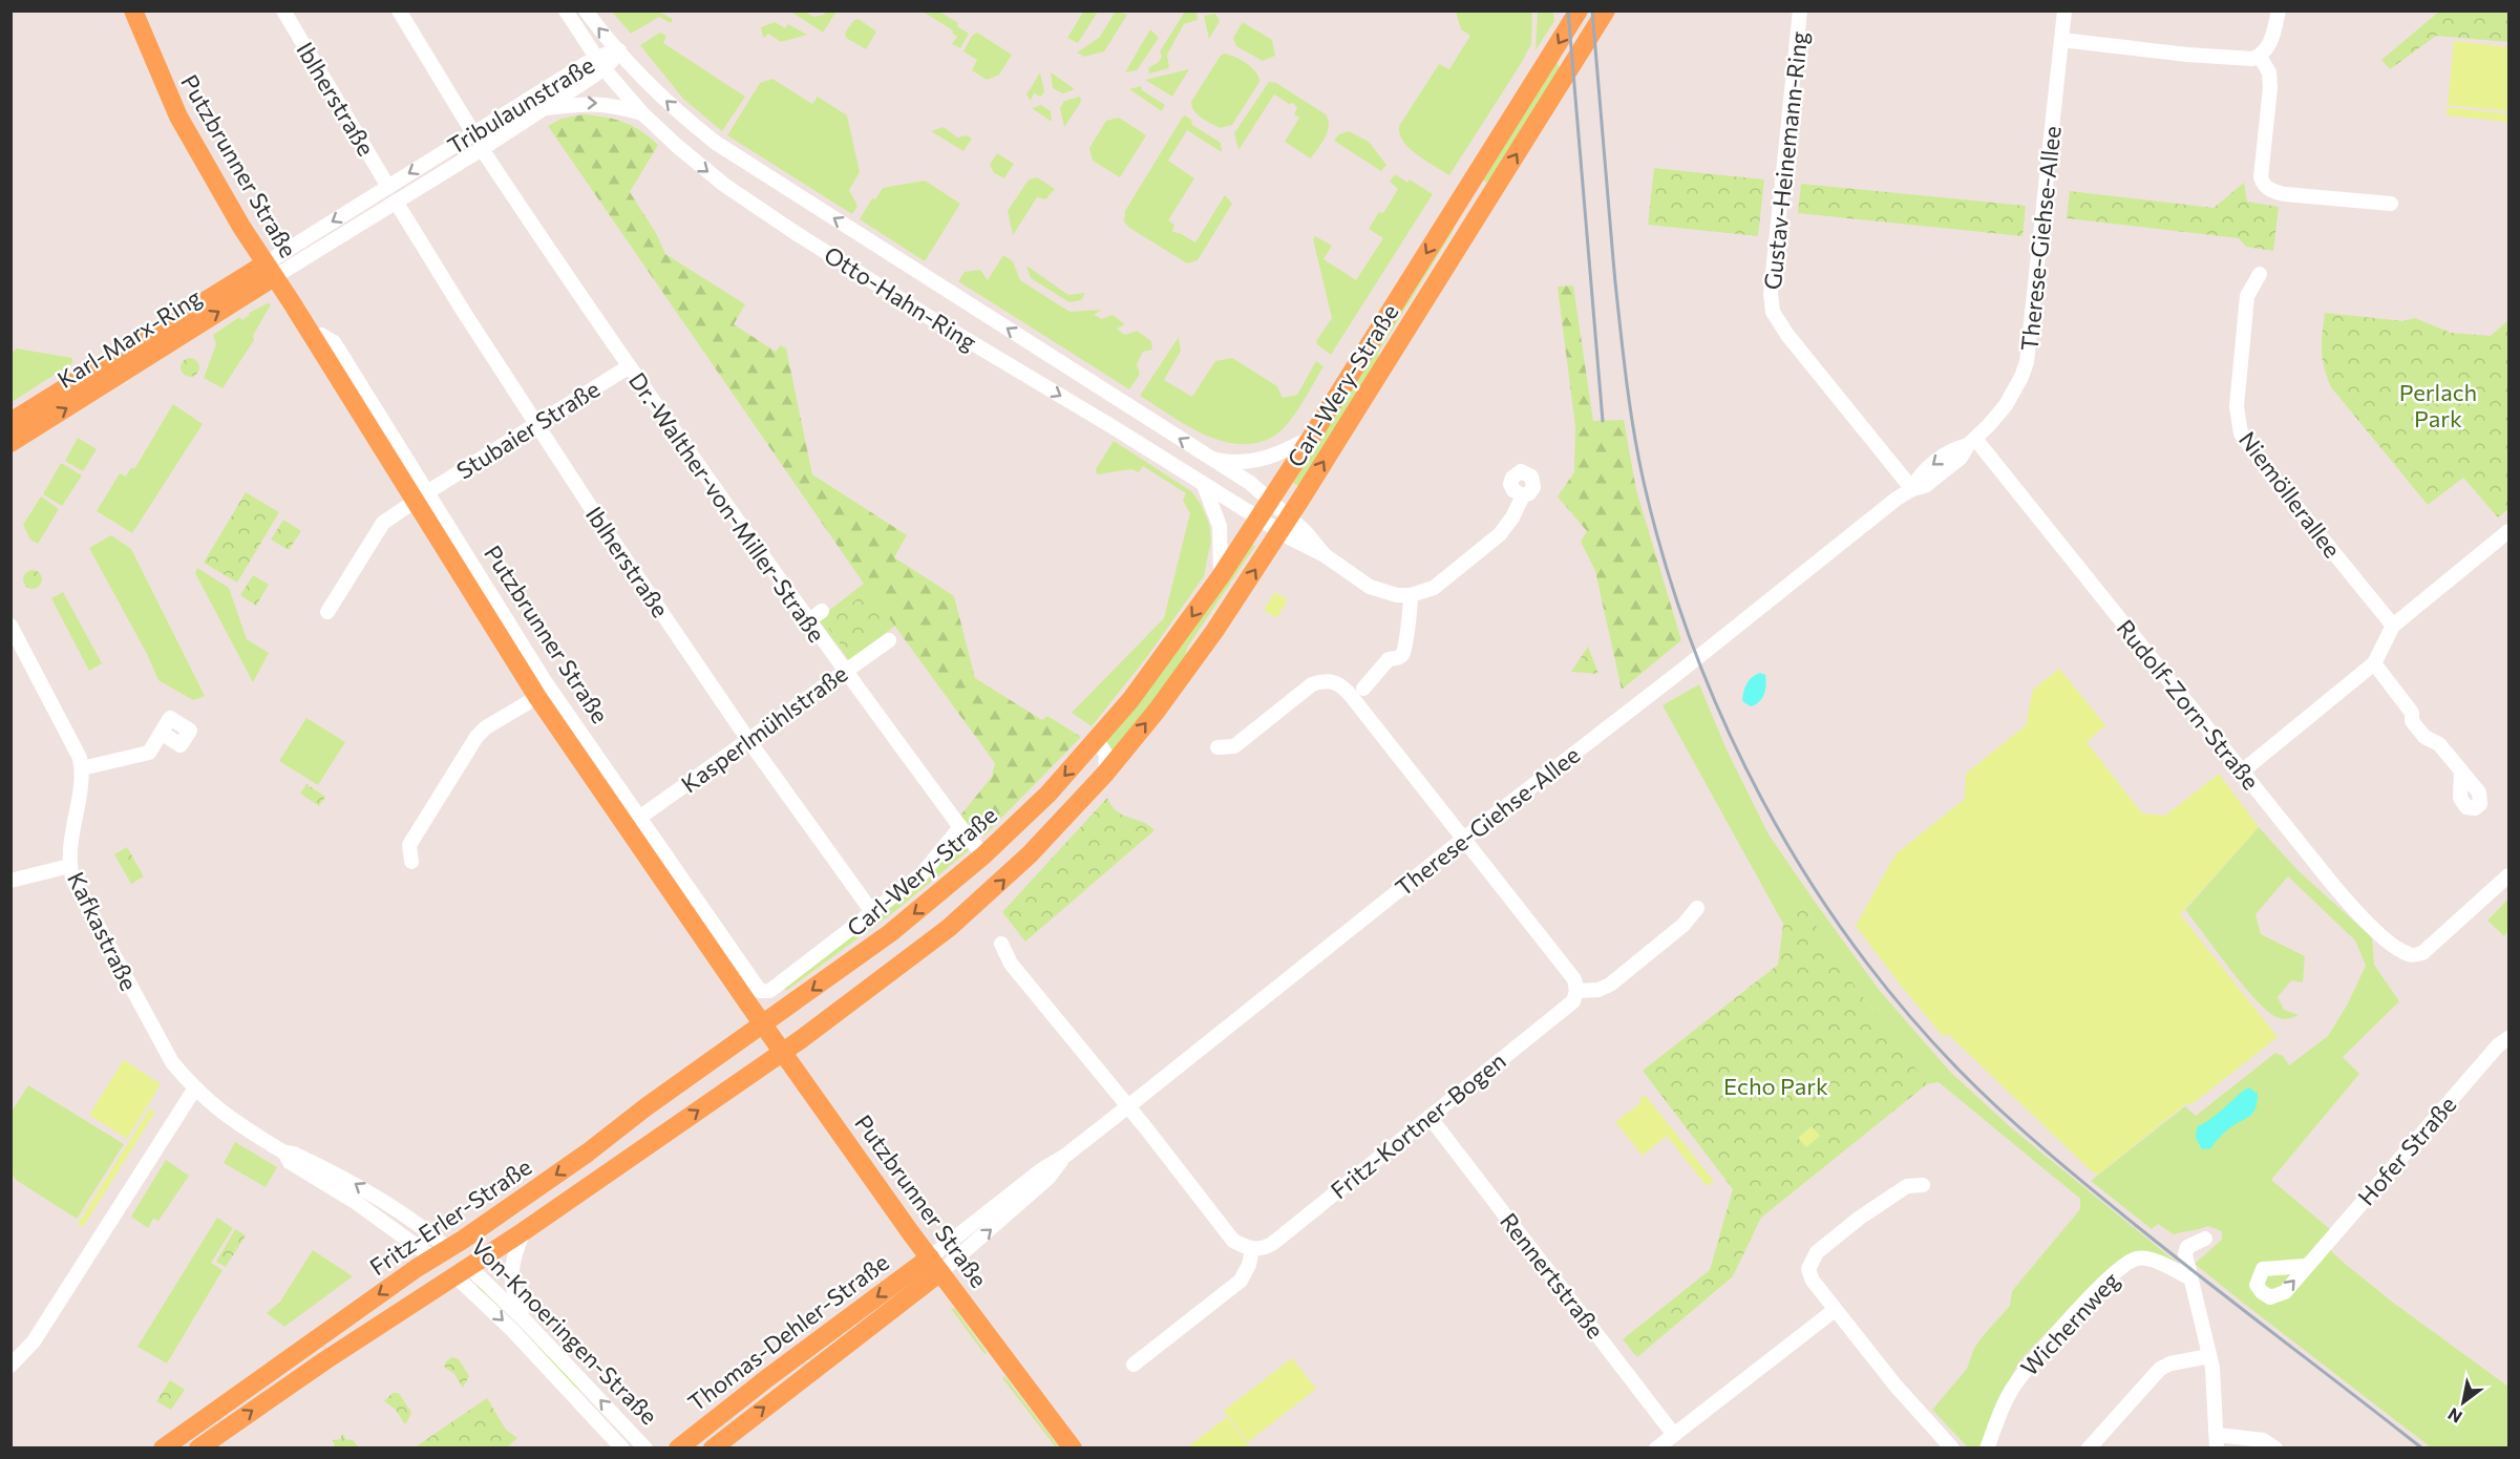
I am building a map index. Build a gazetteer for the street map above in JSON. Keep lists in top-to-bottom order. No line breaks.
{"streets":{"main road":["Putzbrunner Straße","Karl-Marx-Ring","Carl-Wery-Straße","Fritz-Erler-Straße","Von-Knoeringen-Straße","Thomas-Dehler-Straße"],"street":["Iblherstraße","Tribulaunstraße","Gustav-Heinemann-Ring","Therese-Giehse-Allee","Otto-Hahn-Ring","Stubaier Straße","Niemöllerallee","Dr.-Walther-von-Miller-Straße","Rudolf-Zorn-Straße","Kasperlmühlstraße","Kafkastraße","Fritz-Kortner-Bogen","Hofer Straße","Rennertstraße","Wichernweg"]},"crossings":[["Iblherstraße","Tribulaunstraße"],["Iblherstraße","Putzbrunner Straße"],["Iblherstraße","Stubaier Straße"],["Iblherstraße","Kasperlmühlstraße"],["Tribulaunstraße","Putzbrunner Straße"],["Tribulaunstraße","Otto-Hahn-Ring"],["Tribulaunstraße","Karl-Marx-Ring"],["Tribulaunstraße","Dr.-Walther-von-Miller-Straße"],["Gustav-Heinemann-Ring","Therese-Giehse-Allee"],["Putzbrunner Straße","Therese-Giehse-Allee"],["Putzbrunner Straße","Karl-Marx-Ring"],["Putzbrunner Straße","Carl-Wery-Straße"],["Putzbrunner Straße","Stubaier Straße"],["Putzbrunner Straße","Kasperlmühlstraße"],["Putzbrunner Straße","Fritz-Erler-Straße"],["Putzbrunner Straße","Thomas-Dehler-Straße"],["Therese-Giehse-Allee","Rudolf-Zorn-Straße"],["Therese-Giehse-Allee","Thomas-Dehler-Straße"],["Otto-Hahn-Ring","Carl-Wery-Straße"],["Carl-Wery-Straße","Dr.-Walther-von-Miller-Straße"],["Carl-Wery-Straße","Fritz-Erler-Straße"],["Stubaier Straße","Dr.-Walther-von-Miller-Straße"],["Dr.-Walther-von-Miller-Straße","Kasperlmühlstraße"],["Kafkastraße","Fritz-Erler-Straße"],["Kafkastraße","Von-Knoeringen-Straße"],["Fritz-Kortner-Bogen","Rennertstraße"],["Fritz-Erler-Straße","Von-Knoeringen-Straße"]],"parks":["Perlach Park","Echo Park"],"north":"bottom left"}
